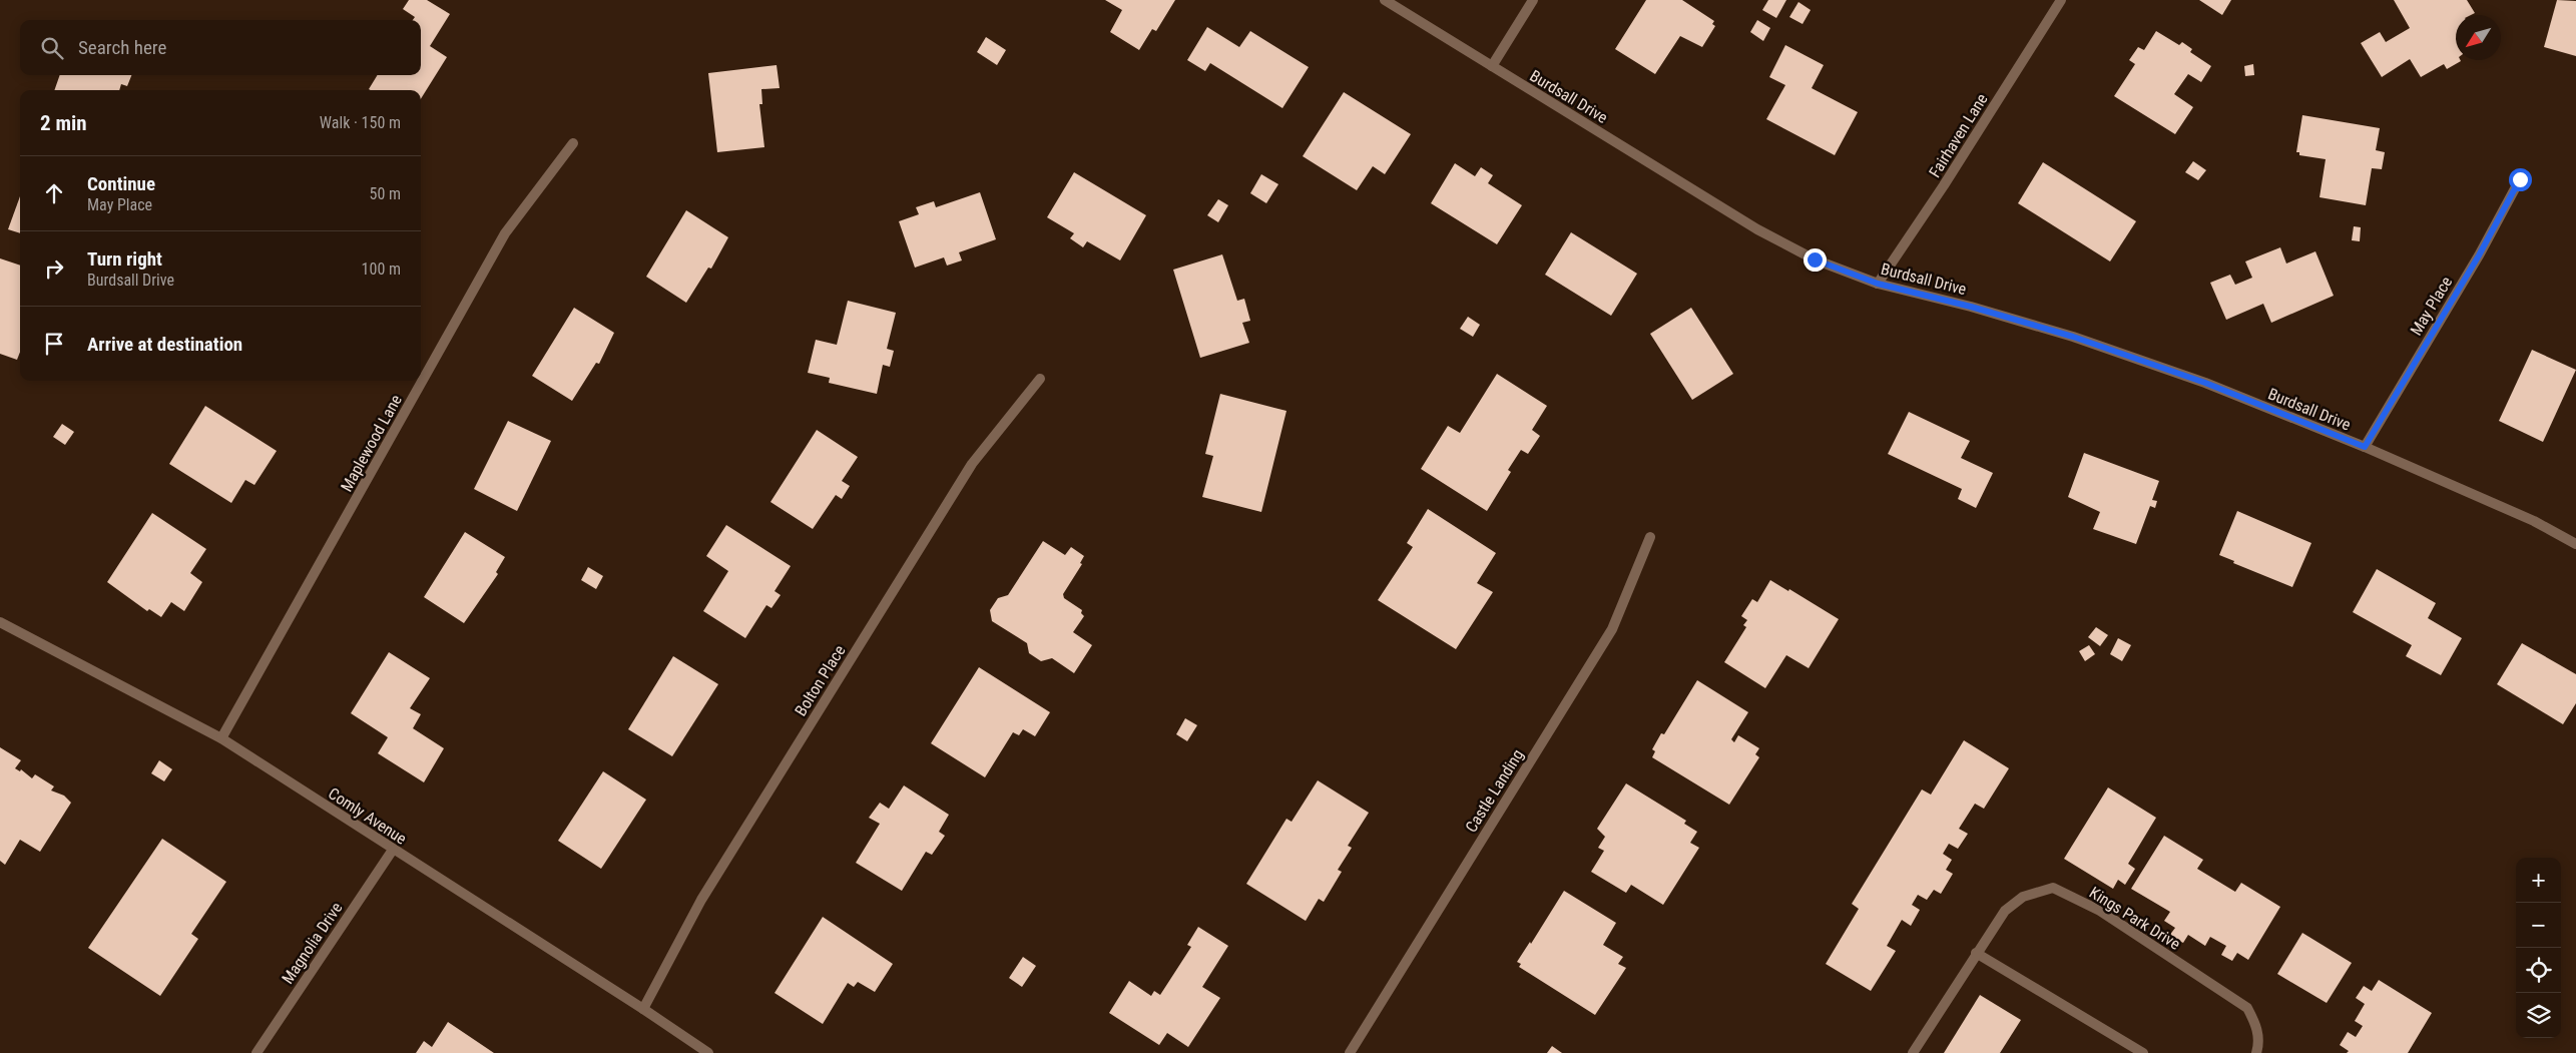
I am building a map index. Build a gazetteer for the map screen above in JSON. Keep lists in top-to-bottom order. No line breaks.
{"streets":{"street":["Burdsall Drive","Fairhaven Lane","May Place","Maplewood Lane","Bolton Place","Castle Landing","Comly Avenue","Kings Park Drive","Magnolia Drive"]},"crossings":[["Burdsall Drive","Fairhaven Lane"],["Burdsall Drive","May Place"],["Maplewood Lane","Comly Avenue"],["Bolton Place","Comly Avenue"],["Comly Avenue","Magnolia Drive"]],"north":"bottom left","page":{"search":"Search here","heading":["2 min","Walk · 150 m"],"list":[["Continue","May Place","50 m"],["Turn right","Burdsall Drive","100 m"],"Arrive at destination"],"map_buttons":["+","−"]}}
